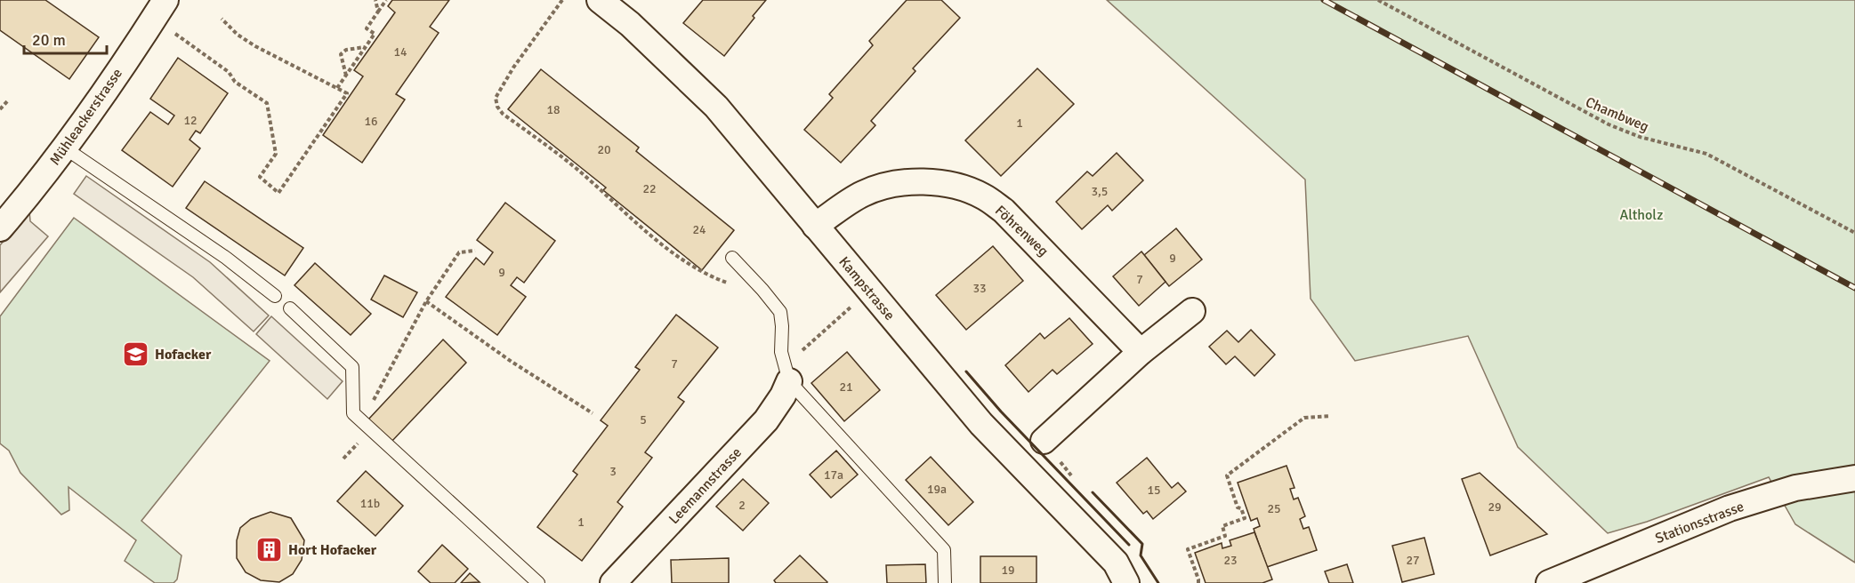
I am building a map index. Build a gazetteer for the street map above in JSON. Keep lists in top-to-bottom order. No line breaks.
{"streets":{"street":["Mühleackerstrasse","Föhrenweg","Kampstrasse","Leemannstrasse","Stationsstrasse"],"path":["Chambweg"]},"crossings":[["Föhrenweg","Kampstrasse"]],"parks":["Altholz"],"places":{"school or university":["Hofacker"],"building":["Hort Hofacker"]},"house_numbers":["14","18","12","16","1","20","22","3,5","24","9","9","7","33","7","21","5","3","17a","19a","15","11b","2","29","25","1","23","27","19"],"scale_bar":"20 m"}
